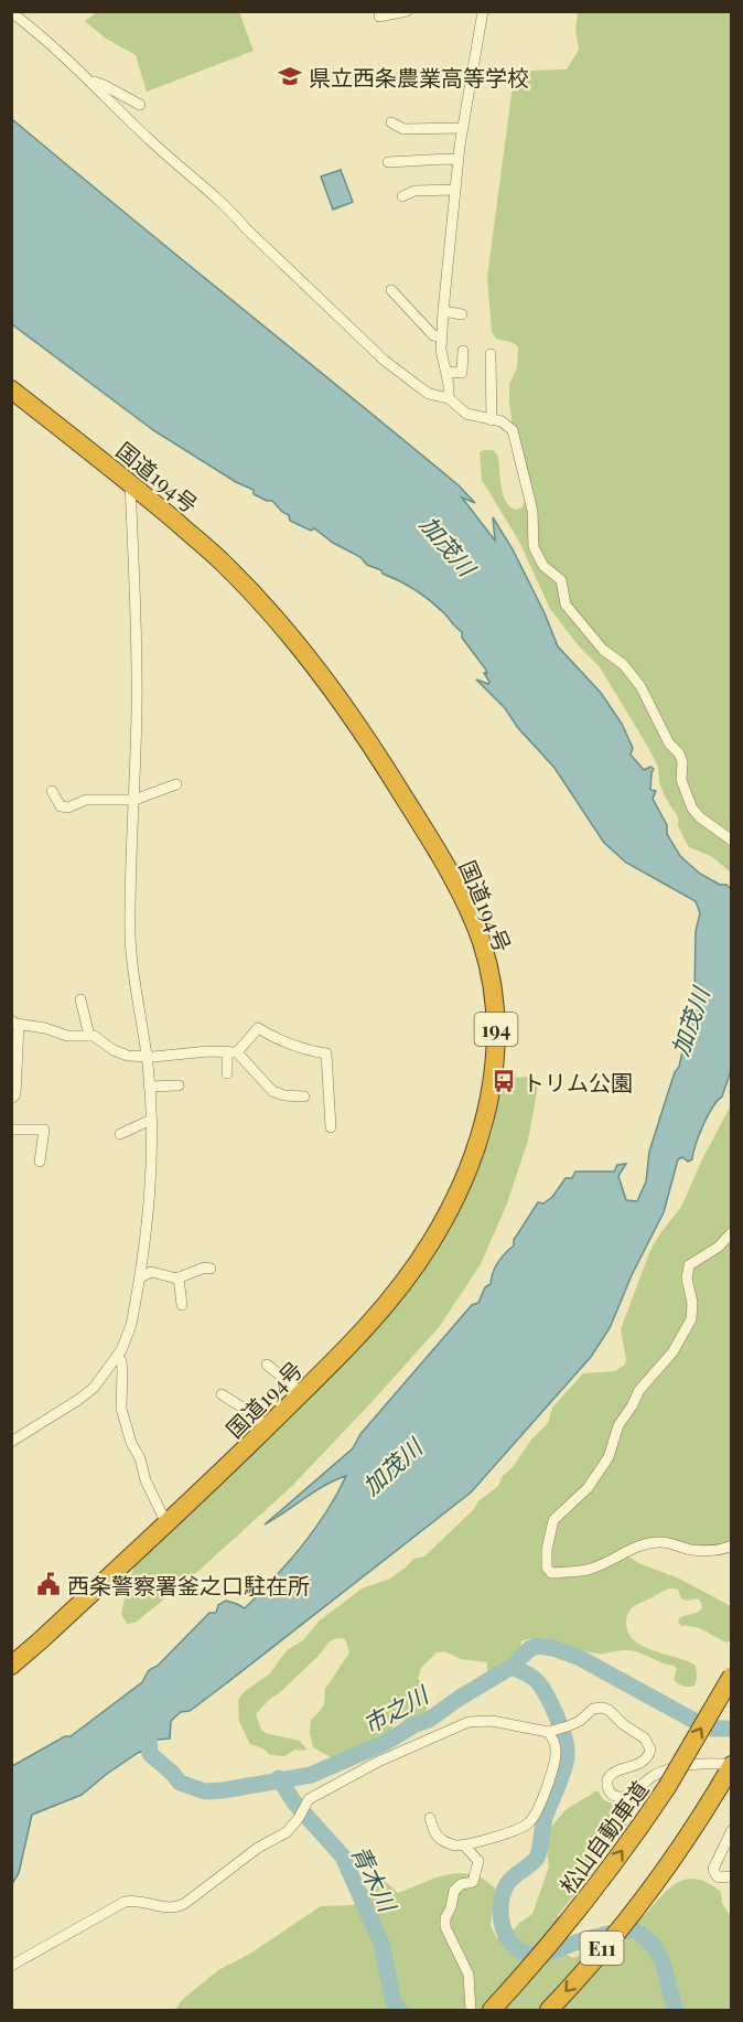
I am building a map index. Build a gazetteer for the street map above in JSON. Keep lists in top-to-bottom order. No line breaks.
{"streets":{"highway":["国道194号","194","松山自動車道","E11"]},"water":["加茂川","市之川","青木川"],"places":{"school or university":["県立西条農業高等学校"],"bus stop":["トリム公園"],"public building":["西条警察署釜之口駐在所"]}}
